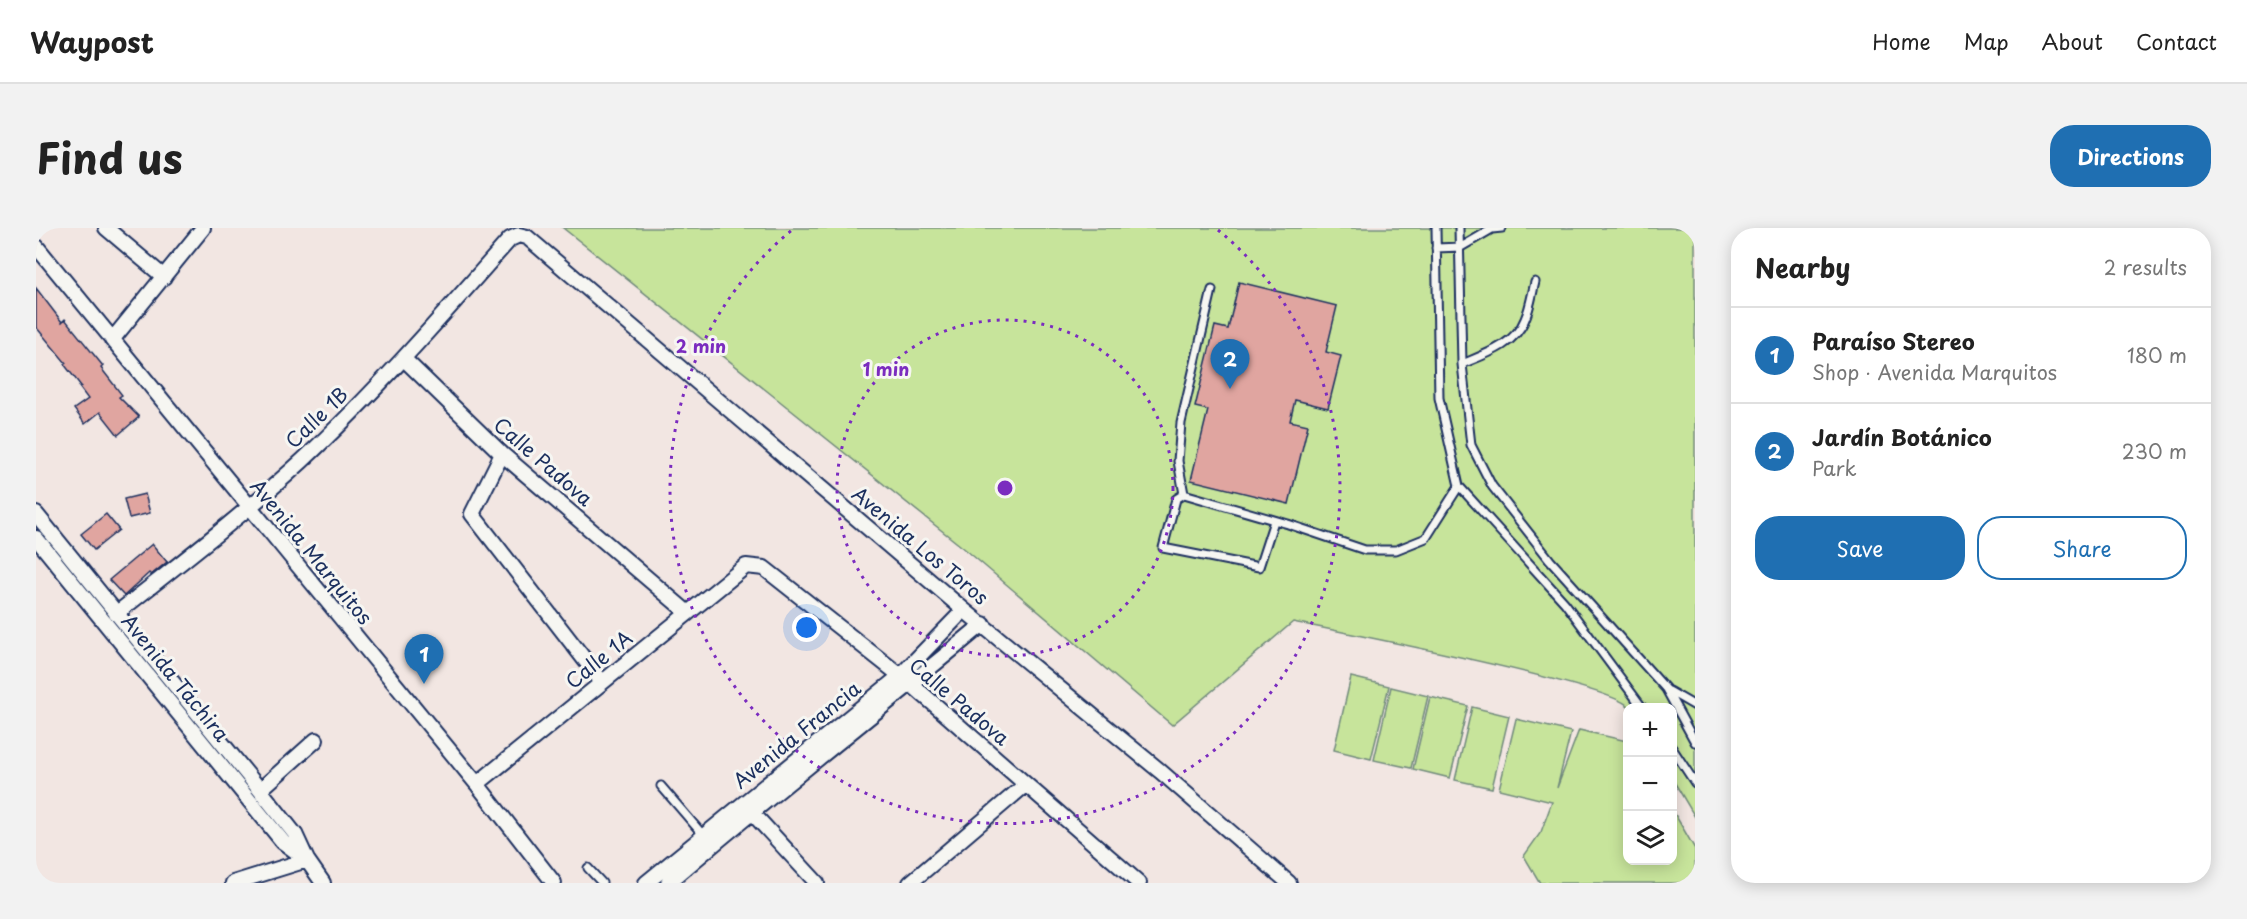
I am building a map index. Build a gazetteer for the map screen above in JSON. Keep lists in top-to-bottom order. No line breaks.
{"streets":{"street":["Calle 1B","Calle Padova","Avenida Los Toros","Avenida Marquitos","Calle 1A","Avenida Táchira","Avenida Francia"]},"crossings":[["Calle 1B","Calle Padova"],["Calle 1B","Avenida Los Toros"],["Calle 1B","Avenida Marquitos"],["Calle Padova","Calle 1A"],["Calle Padova","Avenida Francia"],["Avenida Los Toros","Avenida Francia"],["Avenida Marquitos","Calle 1A"]],"page":{"header":"Waypost","nav":["Home","Map","About","Contact"],"title":"Find us","buttons":["Directions",["Save","Share"]],"heading":["Nearby","2 results"],"list":[{"mark":"1","name":"Paraíso Stereo","note":"Shop · Avenida Marquitos","value":"180 m"},{"mark":"2","name":"Jardín Botánico","note":"Park","value":"230 m"}],"pins":["2","1"],"map_buttons":["+","−"]},"rings":["2 min","1 min"]}
